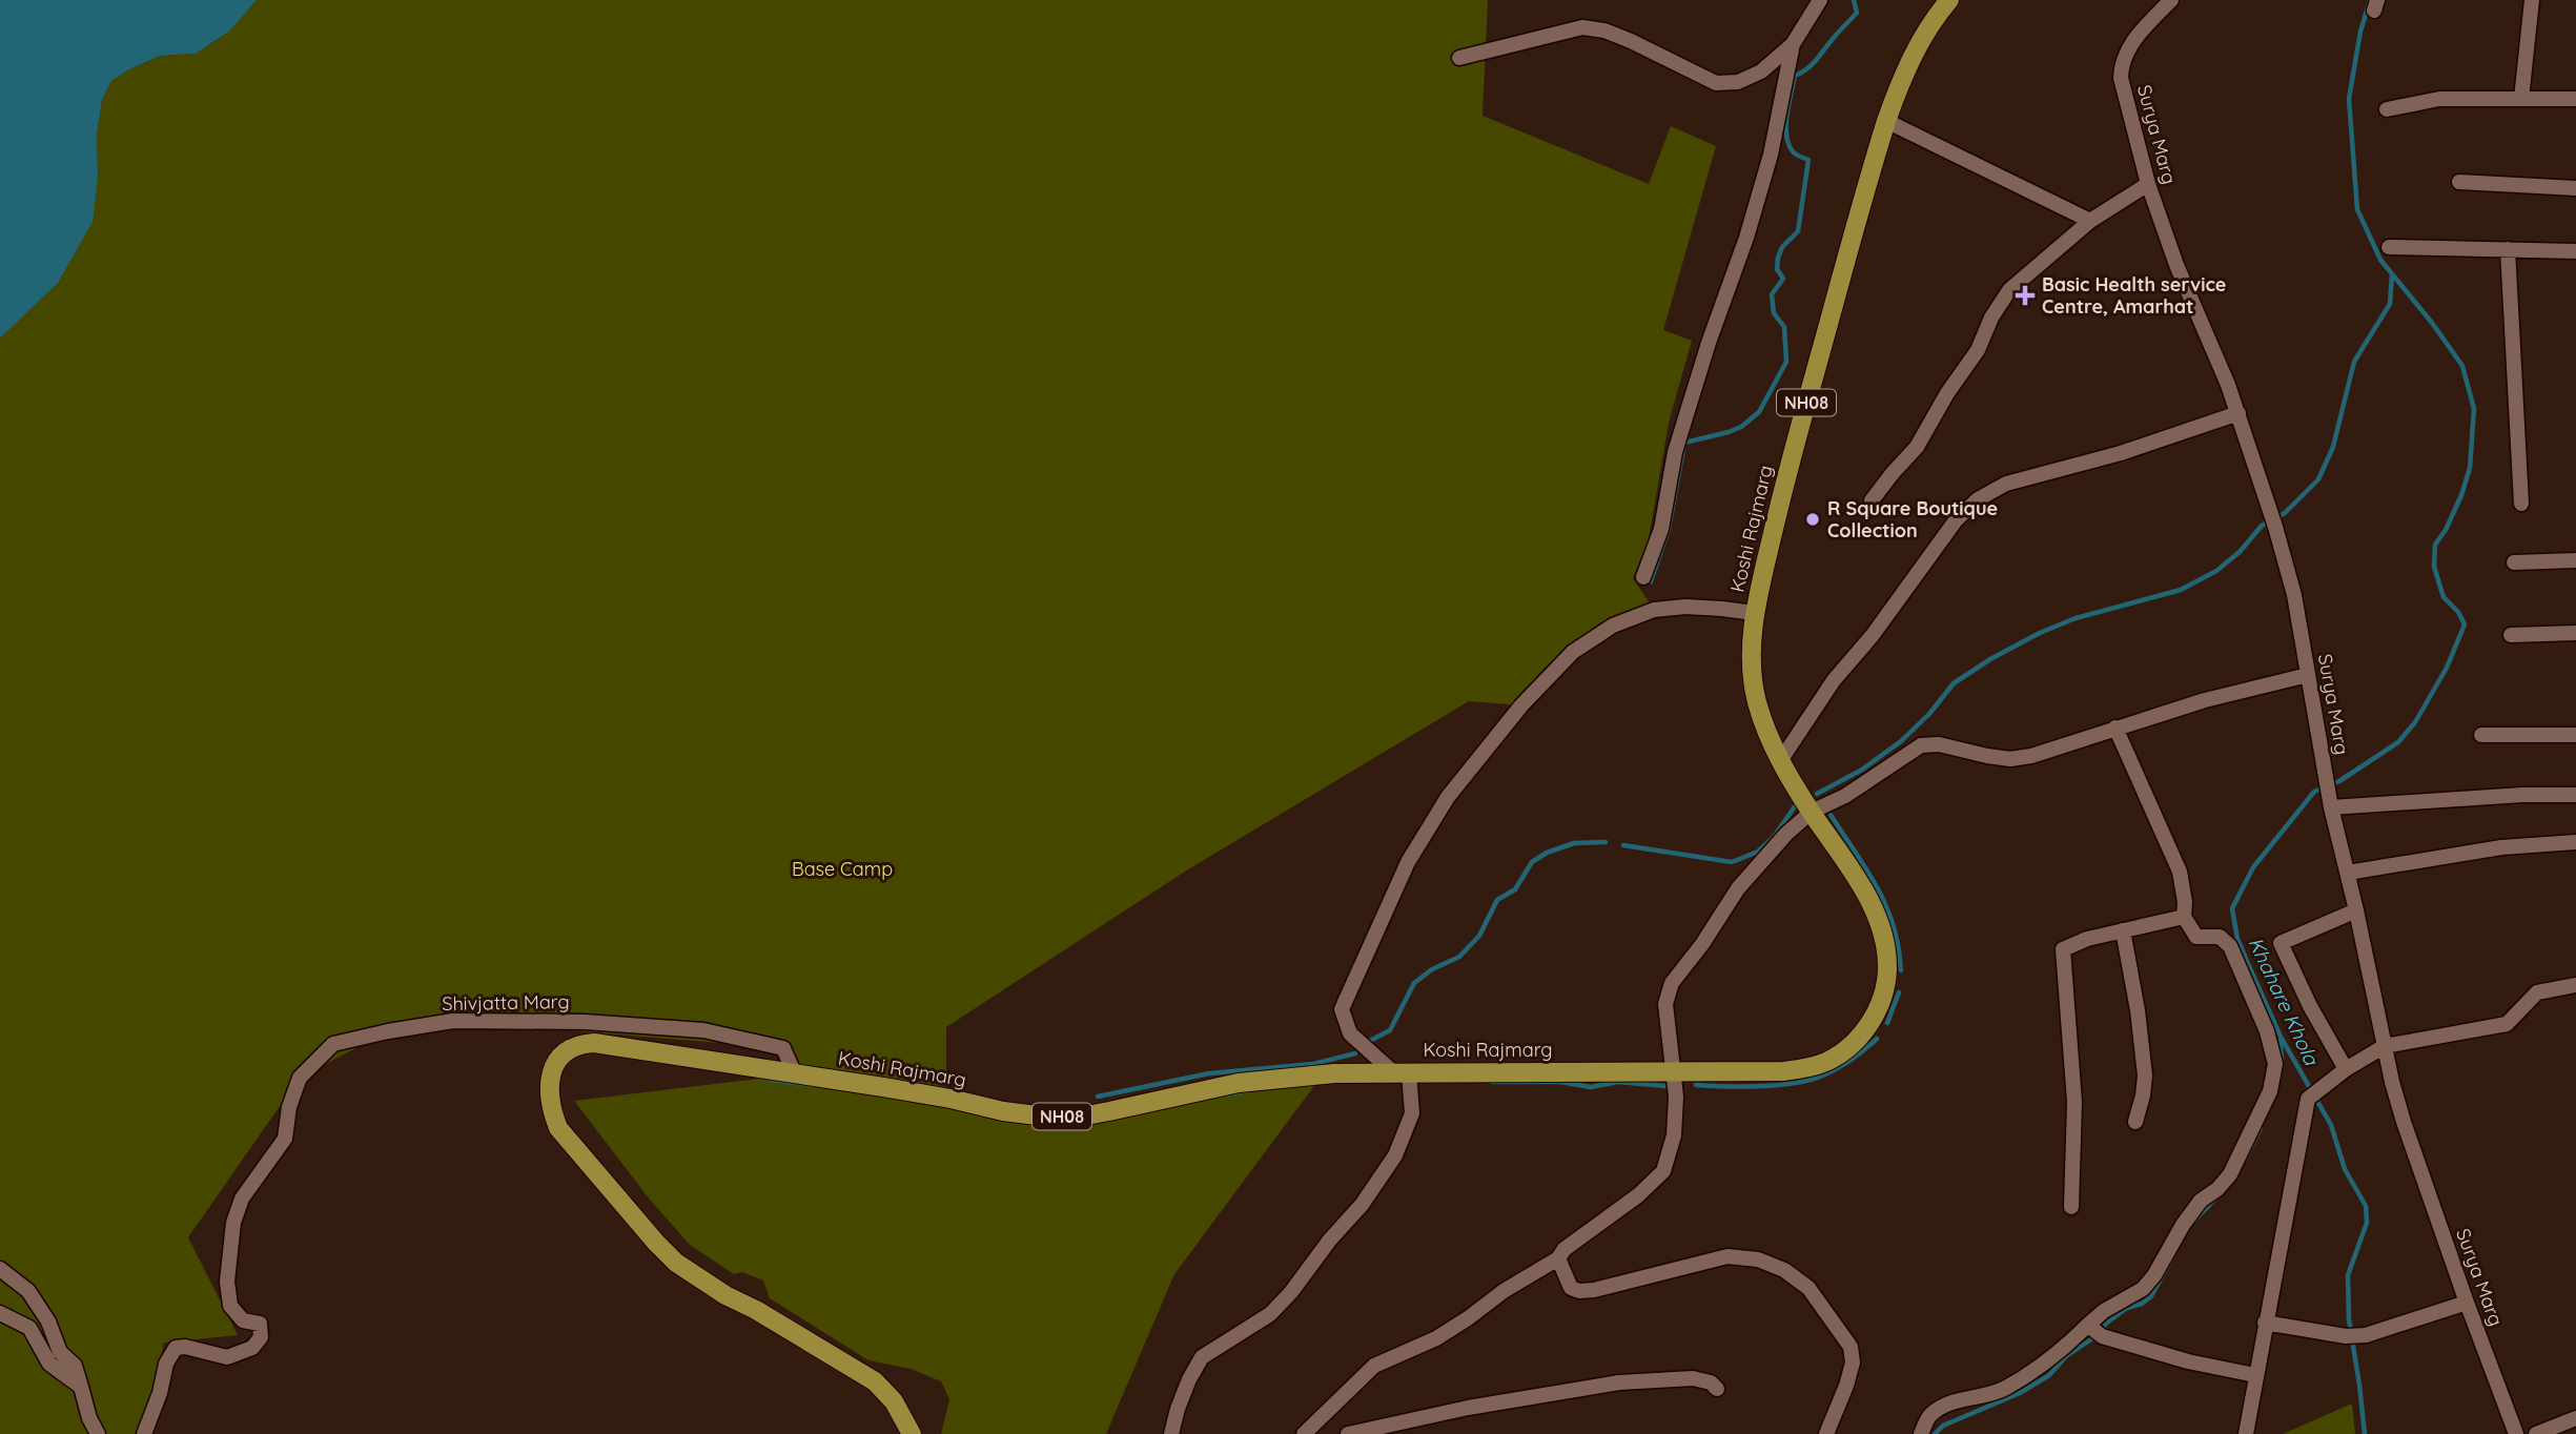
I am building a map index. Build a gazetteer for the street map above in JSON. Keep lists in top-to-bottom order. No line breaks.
{"streets":{"main road":["NH08","Koshi Rajmarg"],"street":["Surya Marg","Shivjatta Marg"]},"crossings":[["Koshi Rajmarg","Shivjatta Marg"]],"water":["Khahare Khola"],"parks":["Base Camp"],"places":{"health":["Basic Health service Centre, Amarhat"],"other":["R Square Boutique Collection"]}}
